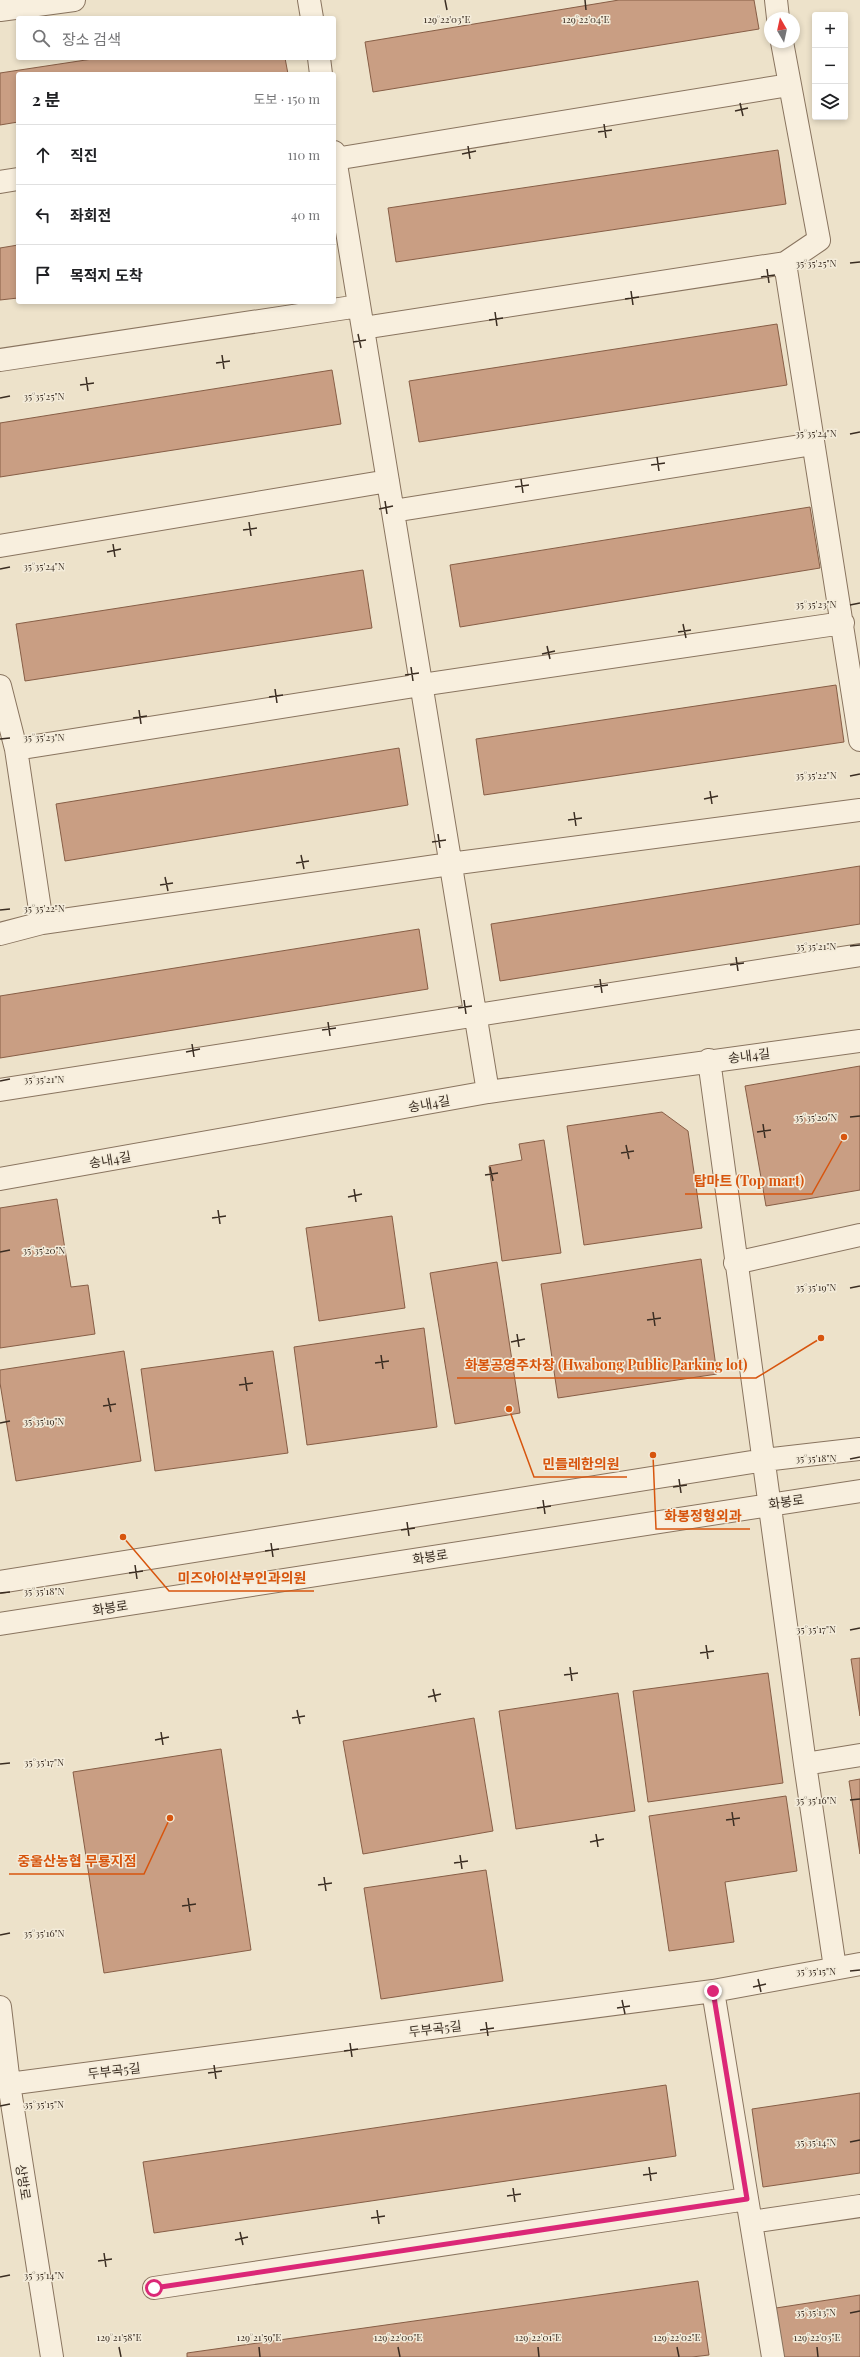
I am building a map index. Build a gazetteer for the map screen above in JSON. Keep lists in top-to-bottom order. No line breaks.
{"streets":{"street":["송내4길","화봉로","두부곡5길","상방로"]},"crossings":[["두부곡5길","상방로"]],"places":["탑마트 (Top mart)","화봉공영주차장 (Hwabong Public Parking lot)","민들레한의원","화봉정형외과","미즈아이산부인과의원","중울산농협 무룡지점"],"north":"top","page":{"map_buttons":["+","−"],"search":"장소 검색","heading":["2 분","도보 · 150 m"],"list":[["직진","110 m"],["좌회전","40 m"],"목적지 도착"]},"coordinates":["129°22'04\"E","129°22'03\"E","35°35'25\"N","35°35'24\"N","35°35'23\"N","35°35'22\"N","35°35'21\"N","35°35'20\"N","35°35'19\"N","35°35'18\"N","35°35'17\"N","35°35'16\"N","35°35'15\"N","35°35'14\"N","35°35'13\"N","129°21'58\"E","129°21'59\"E","129°22'00\"E","129°22'01\"E","129°22'02\"E"]}
